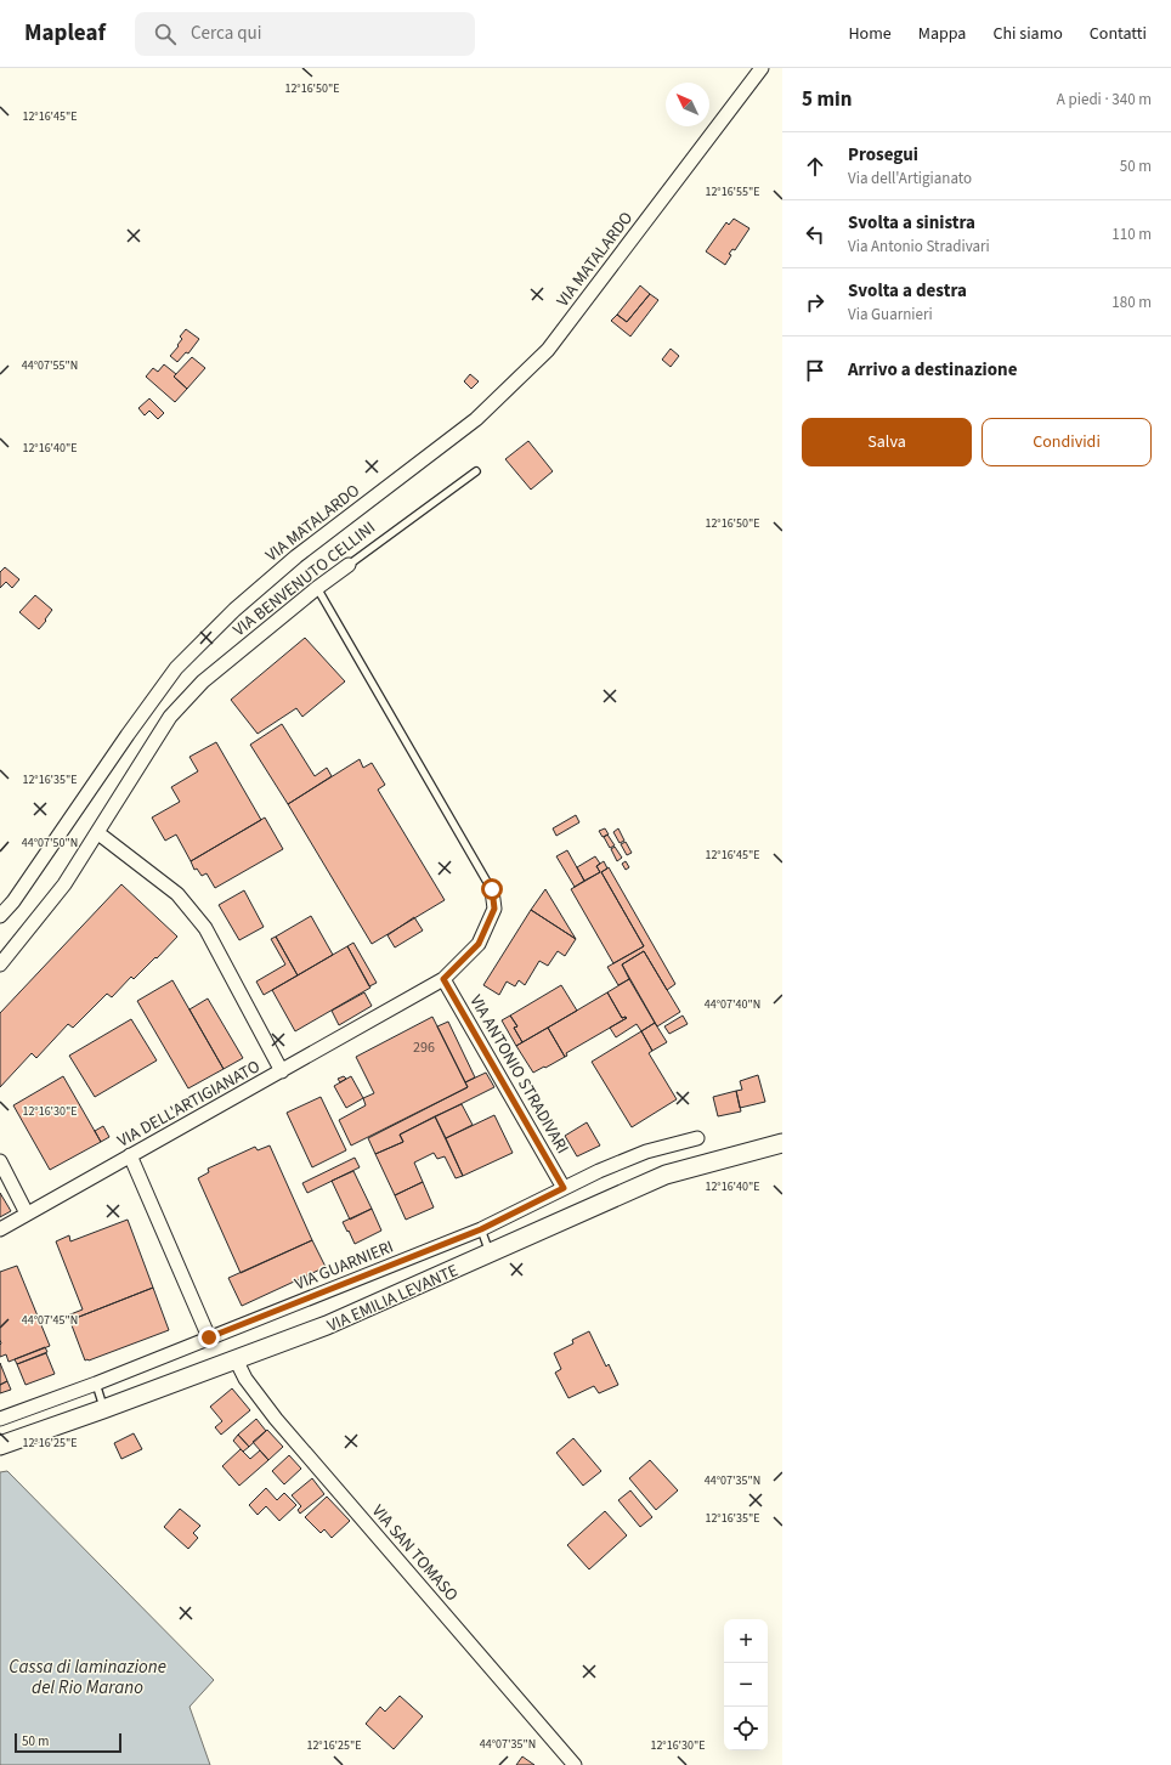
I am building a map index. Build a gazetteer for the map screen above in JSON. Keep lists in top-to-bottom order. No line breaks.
{"streets":{"main road":["VIA EMILIA LEVANTE"],"street":["VIA MATALARDO","VIA BENVENUTO CELLINI","VIA ANTONIO STRADIVARI","VIA DELL'ARTIGIANATO","VIA GUARNIERI","VIA SAN TOMASO"]},"crossings":[["VIA ANTONIO STRADIVARI","VIA DELL'ARTIGIANATO"],["VIA ANTONIO STRADIVARI","VIA GUARNIERI"],["VIA EMILIA LEVANTE","VIA SAN TOMASO"]],"water":["Cassa di laminazione del Rio Marano"],"house_numbers":["296"],"scale_bar":"50 m","north":"top left","page":{"header":"Mapleaf","search":"Cerca qui","nav":["Home","Mappa","Chi siamo","Contatti"],"heading":["5 min","A piedi · 340 m"],"list":[["Prosegui","Via dell'Artigianato","50 m"],["Svolta a sinistra","Via Antonio Stradivari","110 m"],["Svolta a destra","Via Guarnieri","180 m"],"Arrivo a destinazione"],"buttons":["Salva","Condividi"],"map_buttons":["+","−"],"scale":"50 m"},"coordinates":["12°16'50\"E","12°16'45\"E","12°16'55\"E","44°07'55\"N","12°16'40\"E","12°16'35\"E","44°07'50\"N","44°07'40\"N","12°16'30\"E","44°07'45\"N","12°16'25\"E","44°07'35\"N"]}
